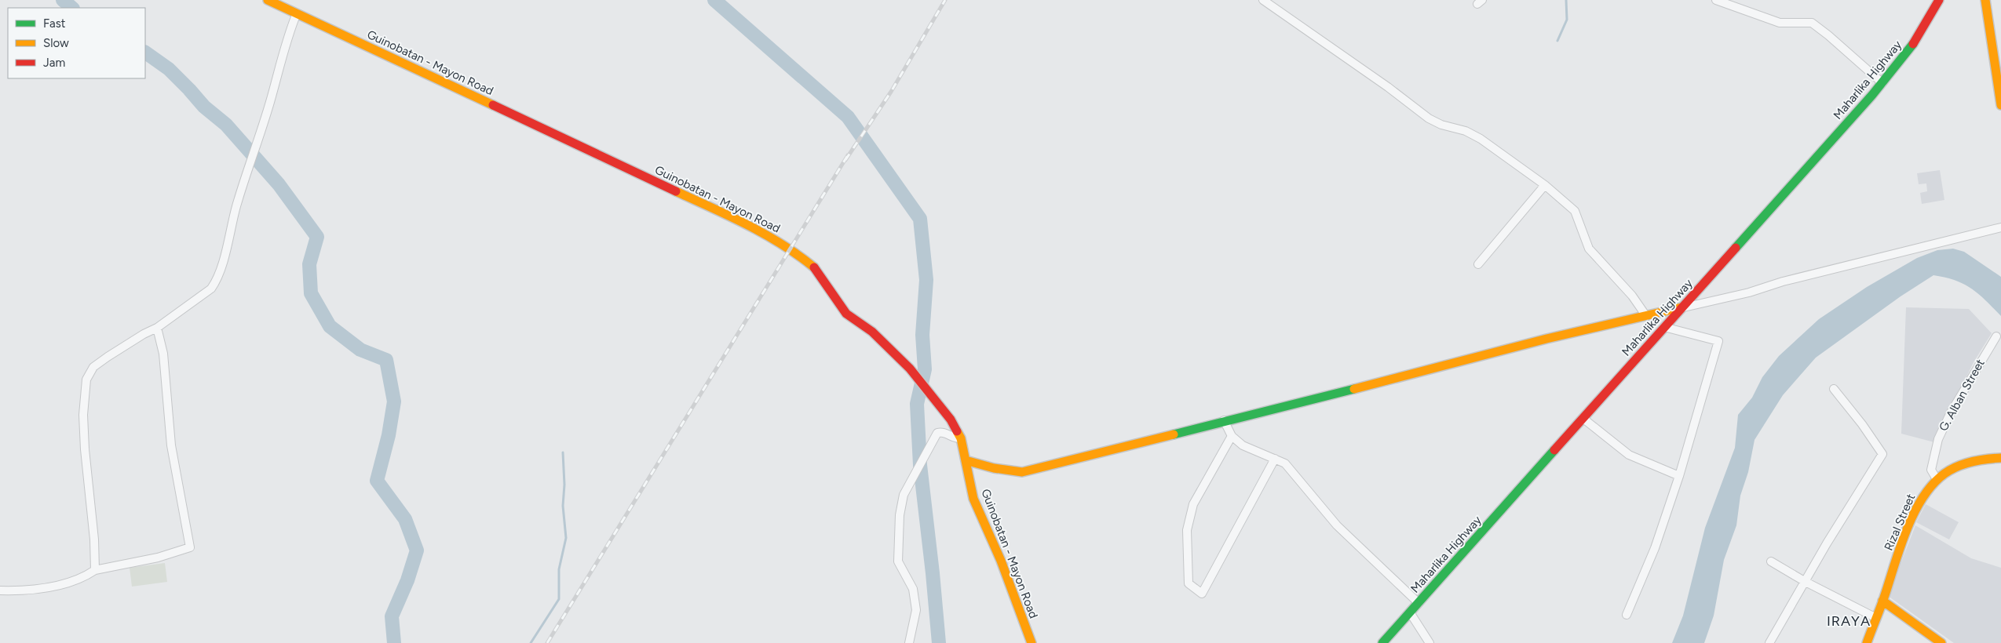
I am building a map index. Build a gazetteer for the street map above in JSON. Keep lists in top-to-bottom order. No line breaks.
{"streets":{"main road":["Guinobatan - Mayon Road","Maharlika Highway","Rizal Street"],"street":["G. Alban Street"]},"crossings":[["G. Alban Street","Rizal Street"]],"districts":["IRAYA"],"legend":["Fast","Slow","Jam"]}
